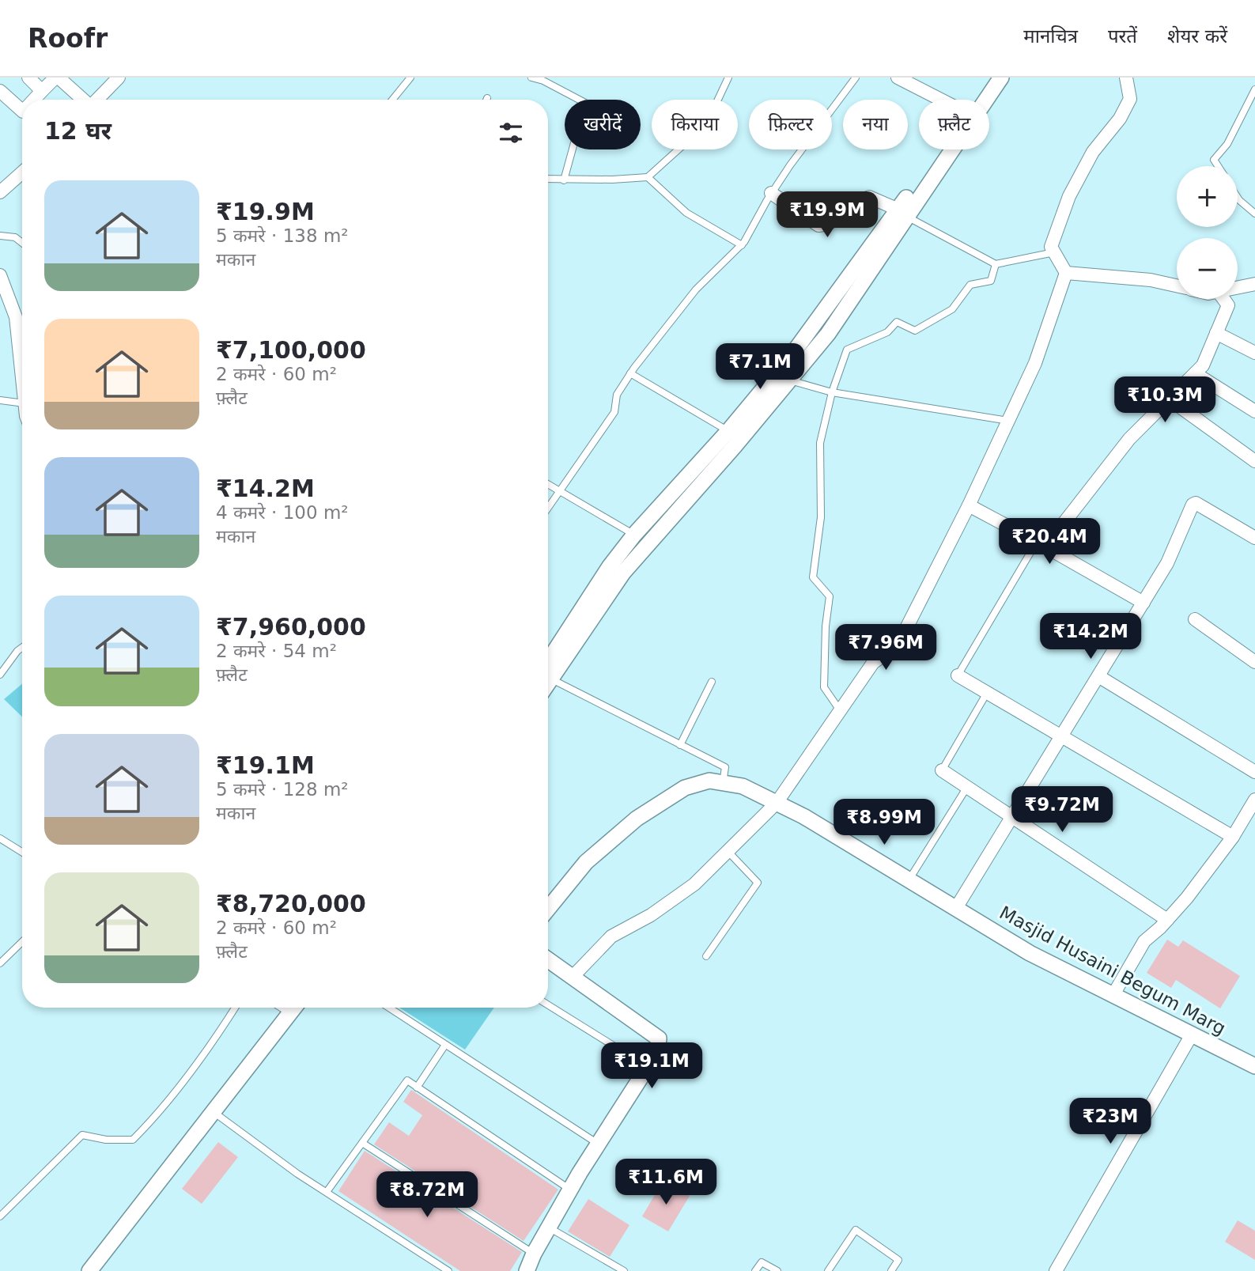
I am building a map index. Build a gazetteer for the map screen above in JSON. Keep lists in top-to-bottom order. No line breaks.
{"streets":{"street":["Masjid Husaini Begum Marg"]},"page":{"header":"Roofr","nav":["मानचित्र","परतें","शेयर करें"],"chip":["खरीदें","किराया","फ़िल्टर","नया","फ़्लैट"],"heading":"12 घर","map_buttons":["+","−"],"list":[{"name":"₹19.9M","note":"5 कमरे · 138 m² · मकान"},{"name":"₹7,100,000","note":"2 कमरे · 60 m² · फ़्लैट"},{"name":"₹14.2M","note":"4 कमरे · 100 m² · मकान"},{"name":"₹7,960,000","note":"2 कमरे · 54 m² · फ़्लैट"},{"name":"₹19.1M","note":"5 कमरे · 128 m² · मकान"},{"name":"₹8,720,000","note":"2 कमरे · 60 m² · फ़्लैट"}],"price":["₹19.9M","₹7.1M","₹10.3M","₹20.4M","₹14.2M","₹7.96M","₹9.72M","₹8.99M","₹19.1M","₹23M","₹11.6M","₹8.72M"]}}
